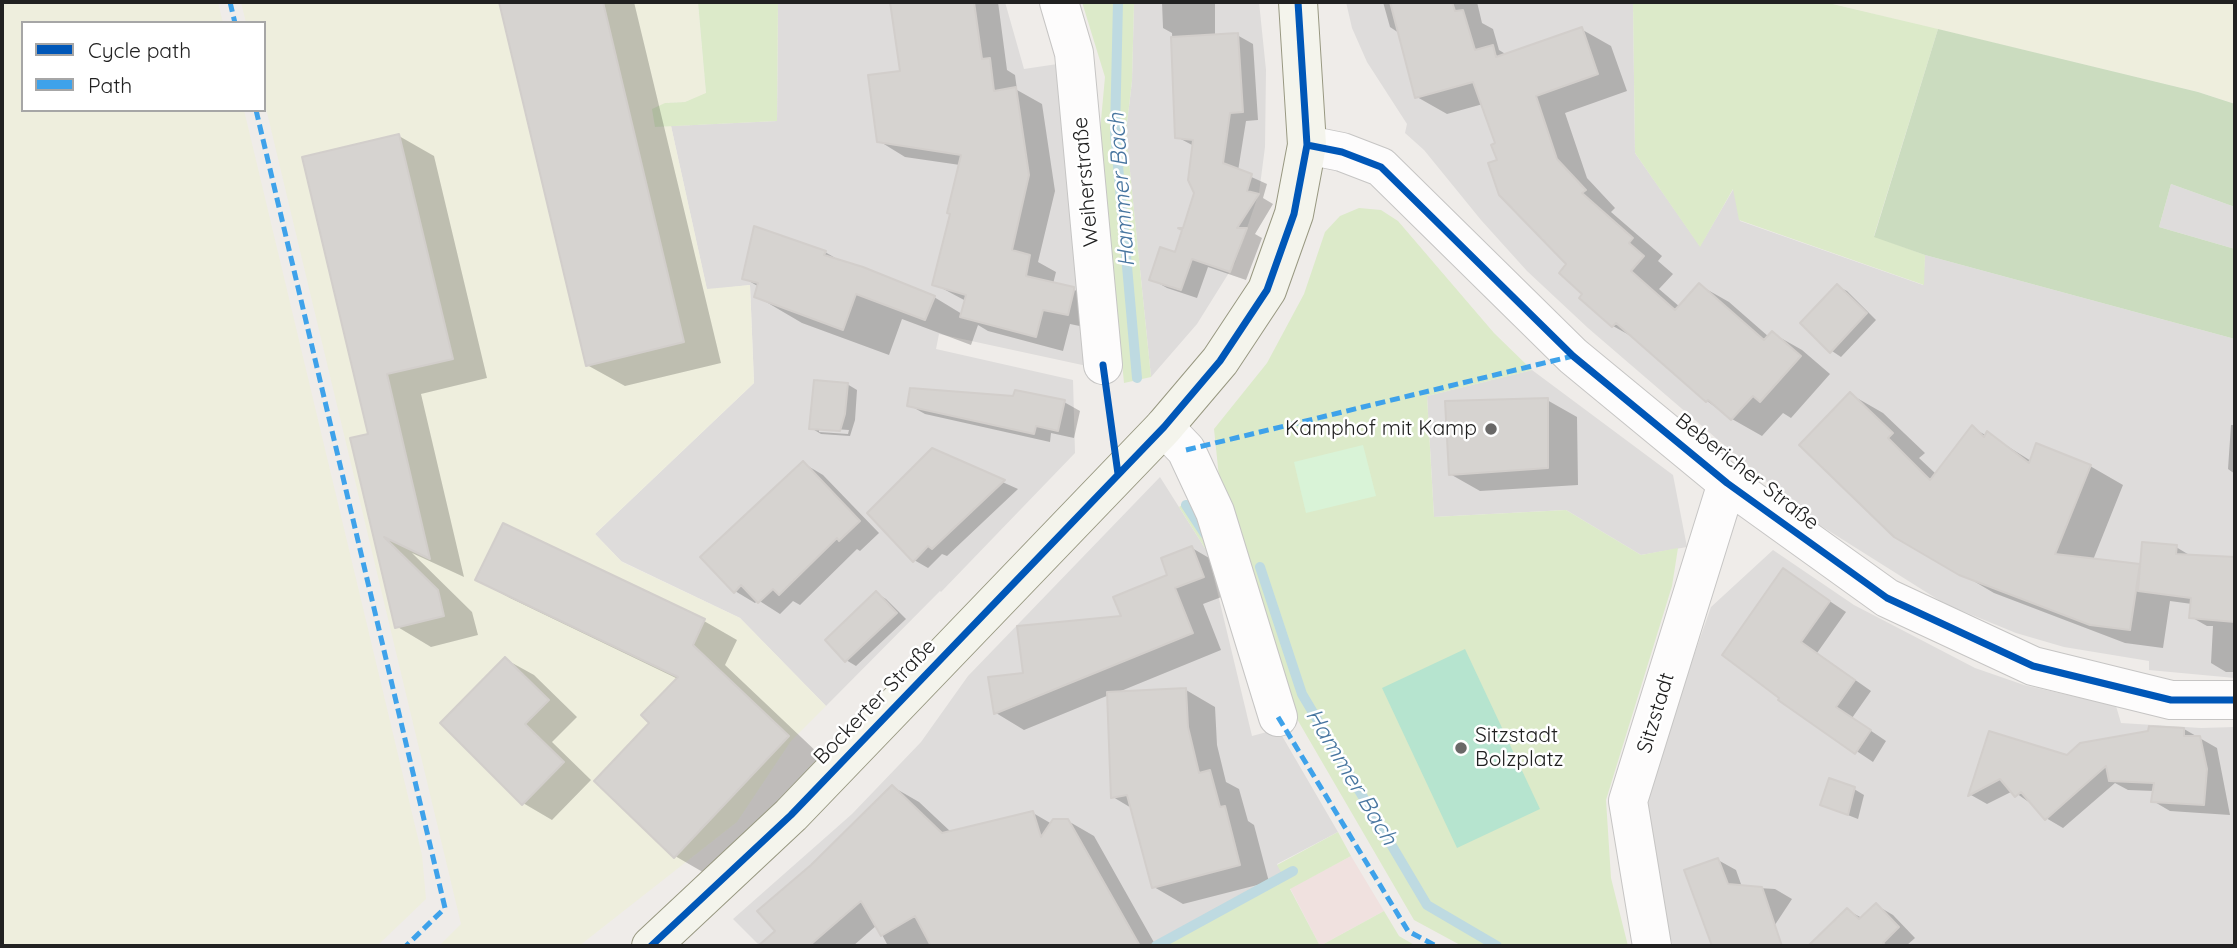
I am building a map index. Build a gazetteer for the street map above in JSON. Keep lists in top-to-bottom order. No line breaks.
{"streets":{"street":["Weiherstraße","Bebericher Straße","Bockerter Straße","Sitzstadt"]},"crossings":[["Bebericher Straße","Sitzstadt"]],"water":["Hammer Bach"],"places":["Kamphof mit Kamp","Sitzstadt Bolzplatz"],"legend":["Cycle path","Path"]}
